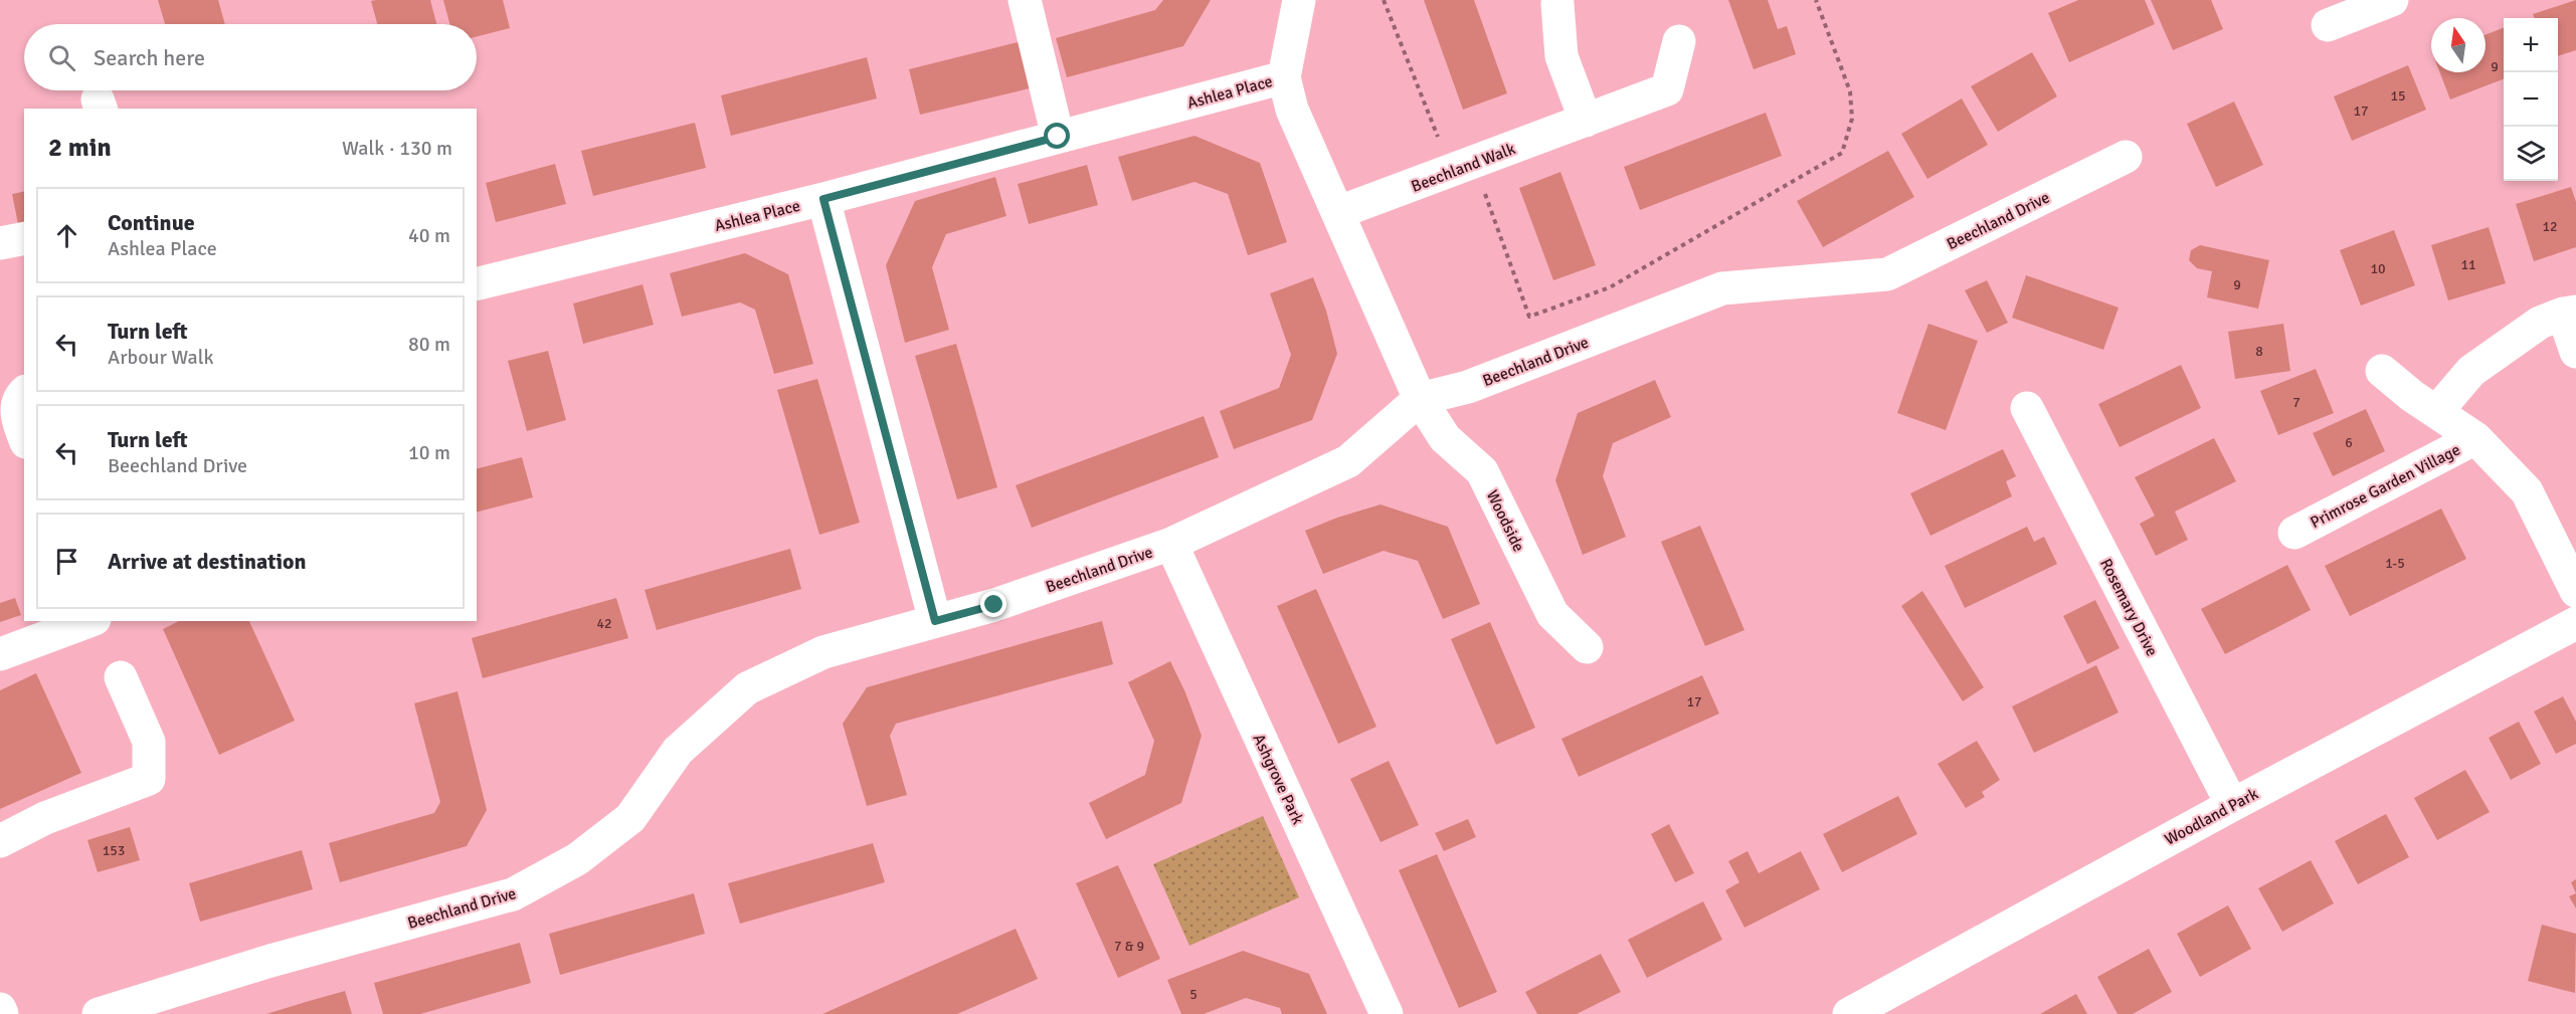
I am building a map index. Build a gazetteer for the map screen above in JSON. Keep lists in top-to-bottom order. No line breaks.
{"streets":{"street":["Ashlea Place","Beechland Walk","Beechland Drive","Primrose Garden Village","Woodside","Rosemary Drive","Ashgrove Park","Woodland Park"]},"crossings":[["Ashlea Place","Woodside"],["Beechland Walk","Woodside"],["Beechland Drive","Woodside"],["Beechland Drive","Ashgrove Park"],["Rosemary Drive","Woodland Park"]],"house_numbers":["9","15","17","12","11","10","9","8","7","6","1-5","42","17","153","7 & 9","5"],"north":"top","page":{"map_buttons":["+","−"],"search":"Search here","heading":["2 min","Walk · 130 m"],"list":[["Continue","Ashlea Place","40 m"],["Turn left","Arbour Walk","80 m"],["Turn left","Beechland Drive","10 m"],"Arrive at destination"]}}
